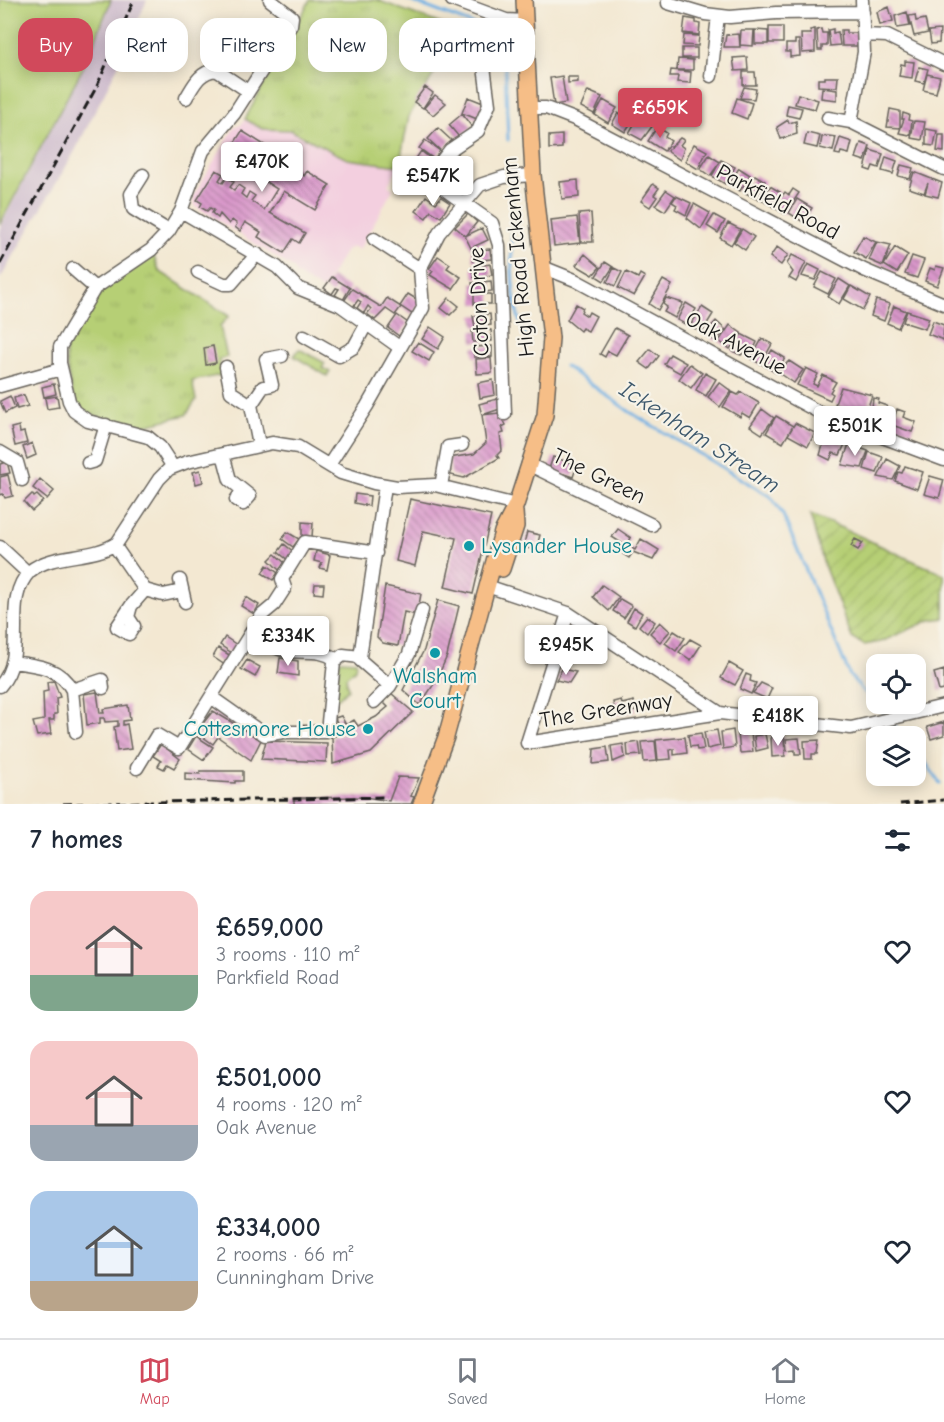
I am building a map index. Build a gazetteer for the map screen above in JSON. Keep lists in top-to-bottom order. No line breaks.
{"streets":{"main road":["High Road Ickenham"],"street":["Parkfield Road","Coton Drive","Oak Avenue","The Green","The Greenway"]},"crossings":[["Parkfield Road","High Road Ickenham"],["High Road Ickenham","Oak Avenue"],["High Road Ickenham","The Green"],["High Road Ickenham","The Greenway"]],"water":["Ickenham Stream"],"places":["Lysander House","Walsham Court","Cottesmore House"],"page":{"chip":["Buy","Rent","Filters","New","Apartment"],"price":["£659K","£470K","£547K","£501K","£334K","£945K","£418K"],"heading":"7 homes","list":[{"name":"£659,000","note":"3 rooms · 110 m² · Parkfield Road"},{"name":"£501,000","note":"4 rooms · 120 m² · Oak Avenue"},{"name":"£334,000","note":"2 rooms · 66 m² · Cunningham Drive"}],"tabs":["Map","Saved","Home"]}}
